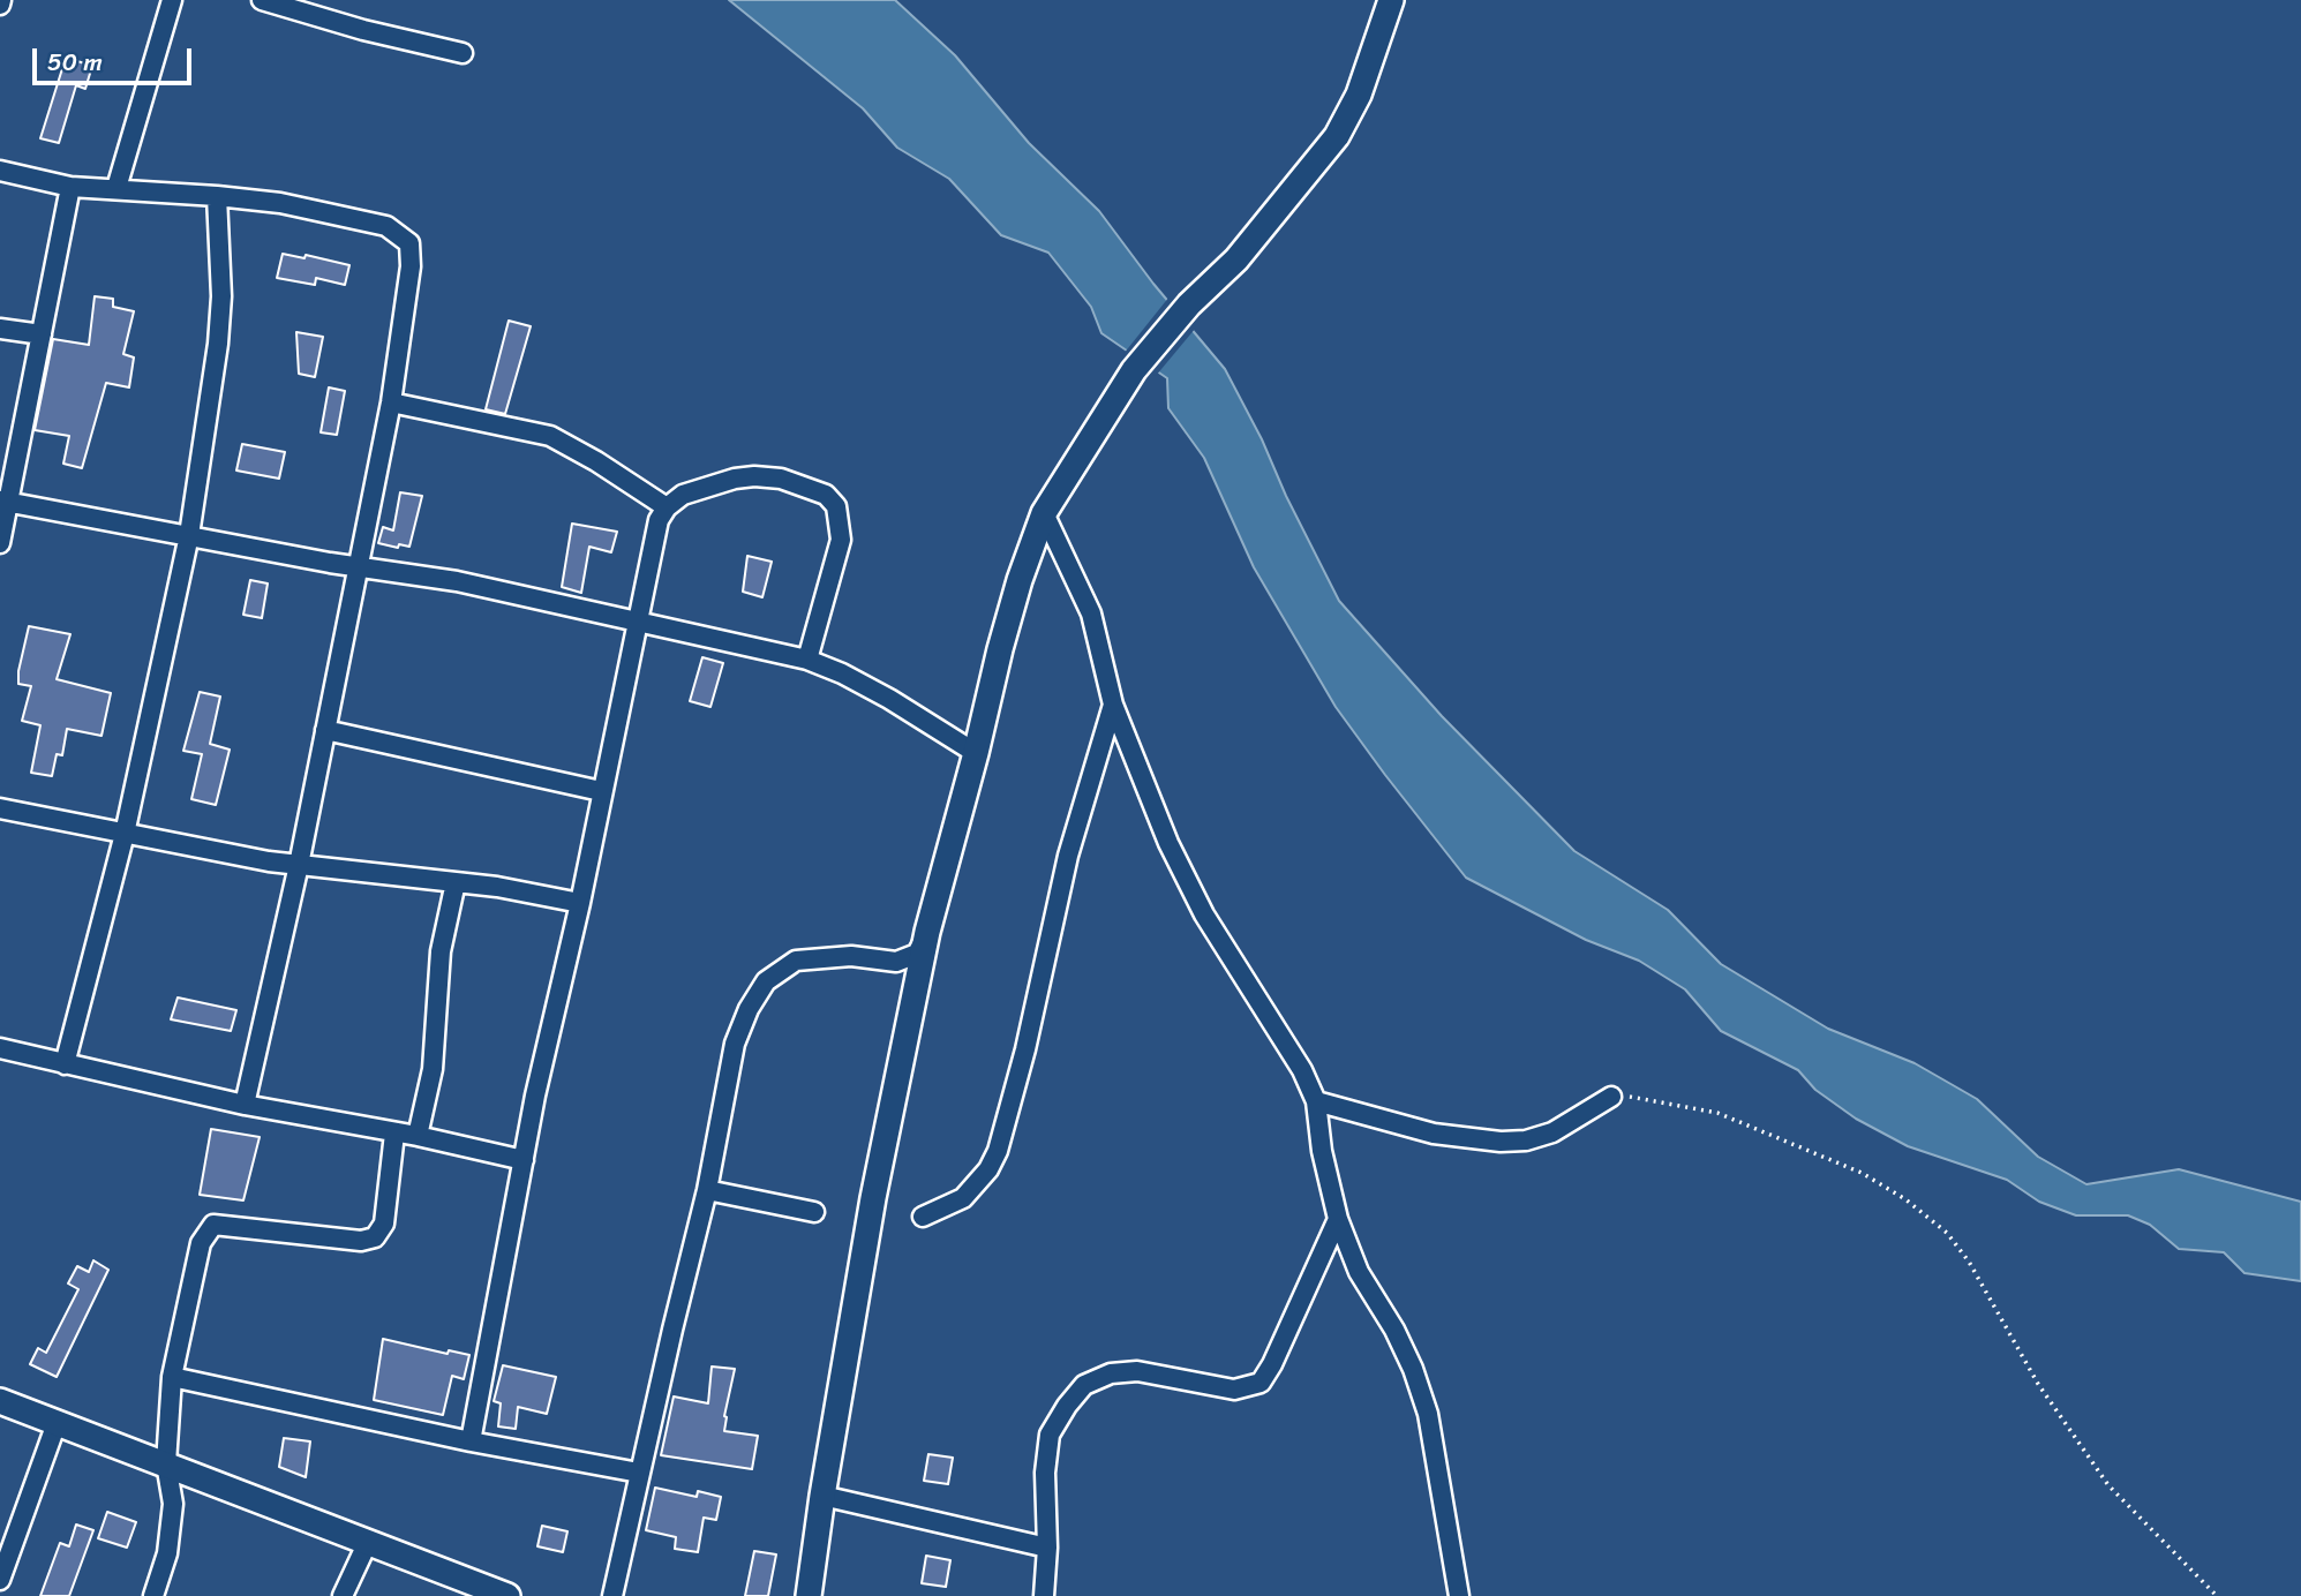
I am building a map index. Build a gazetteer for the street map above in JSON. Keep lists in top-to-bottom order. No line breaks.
{"scale_bar":"50 m"}
